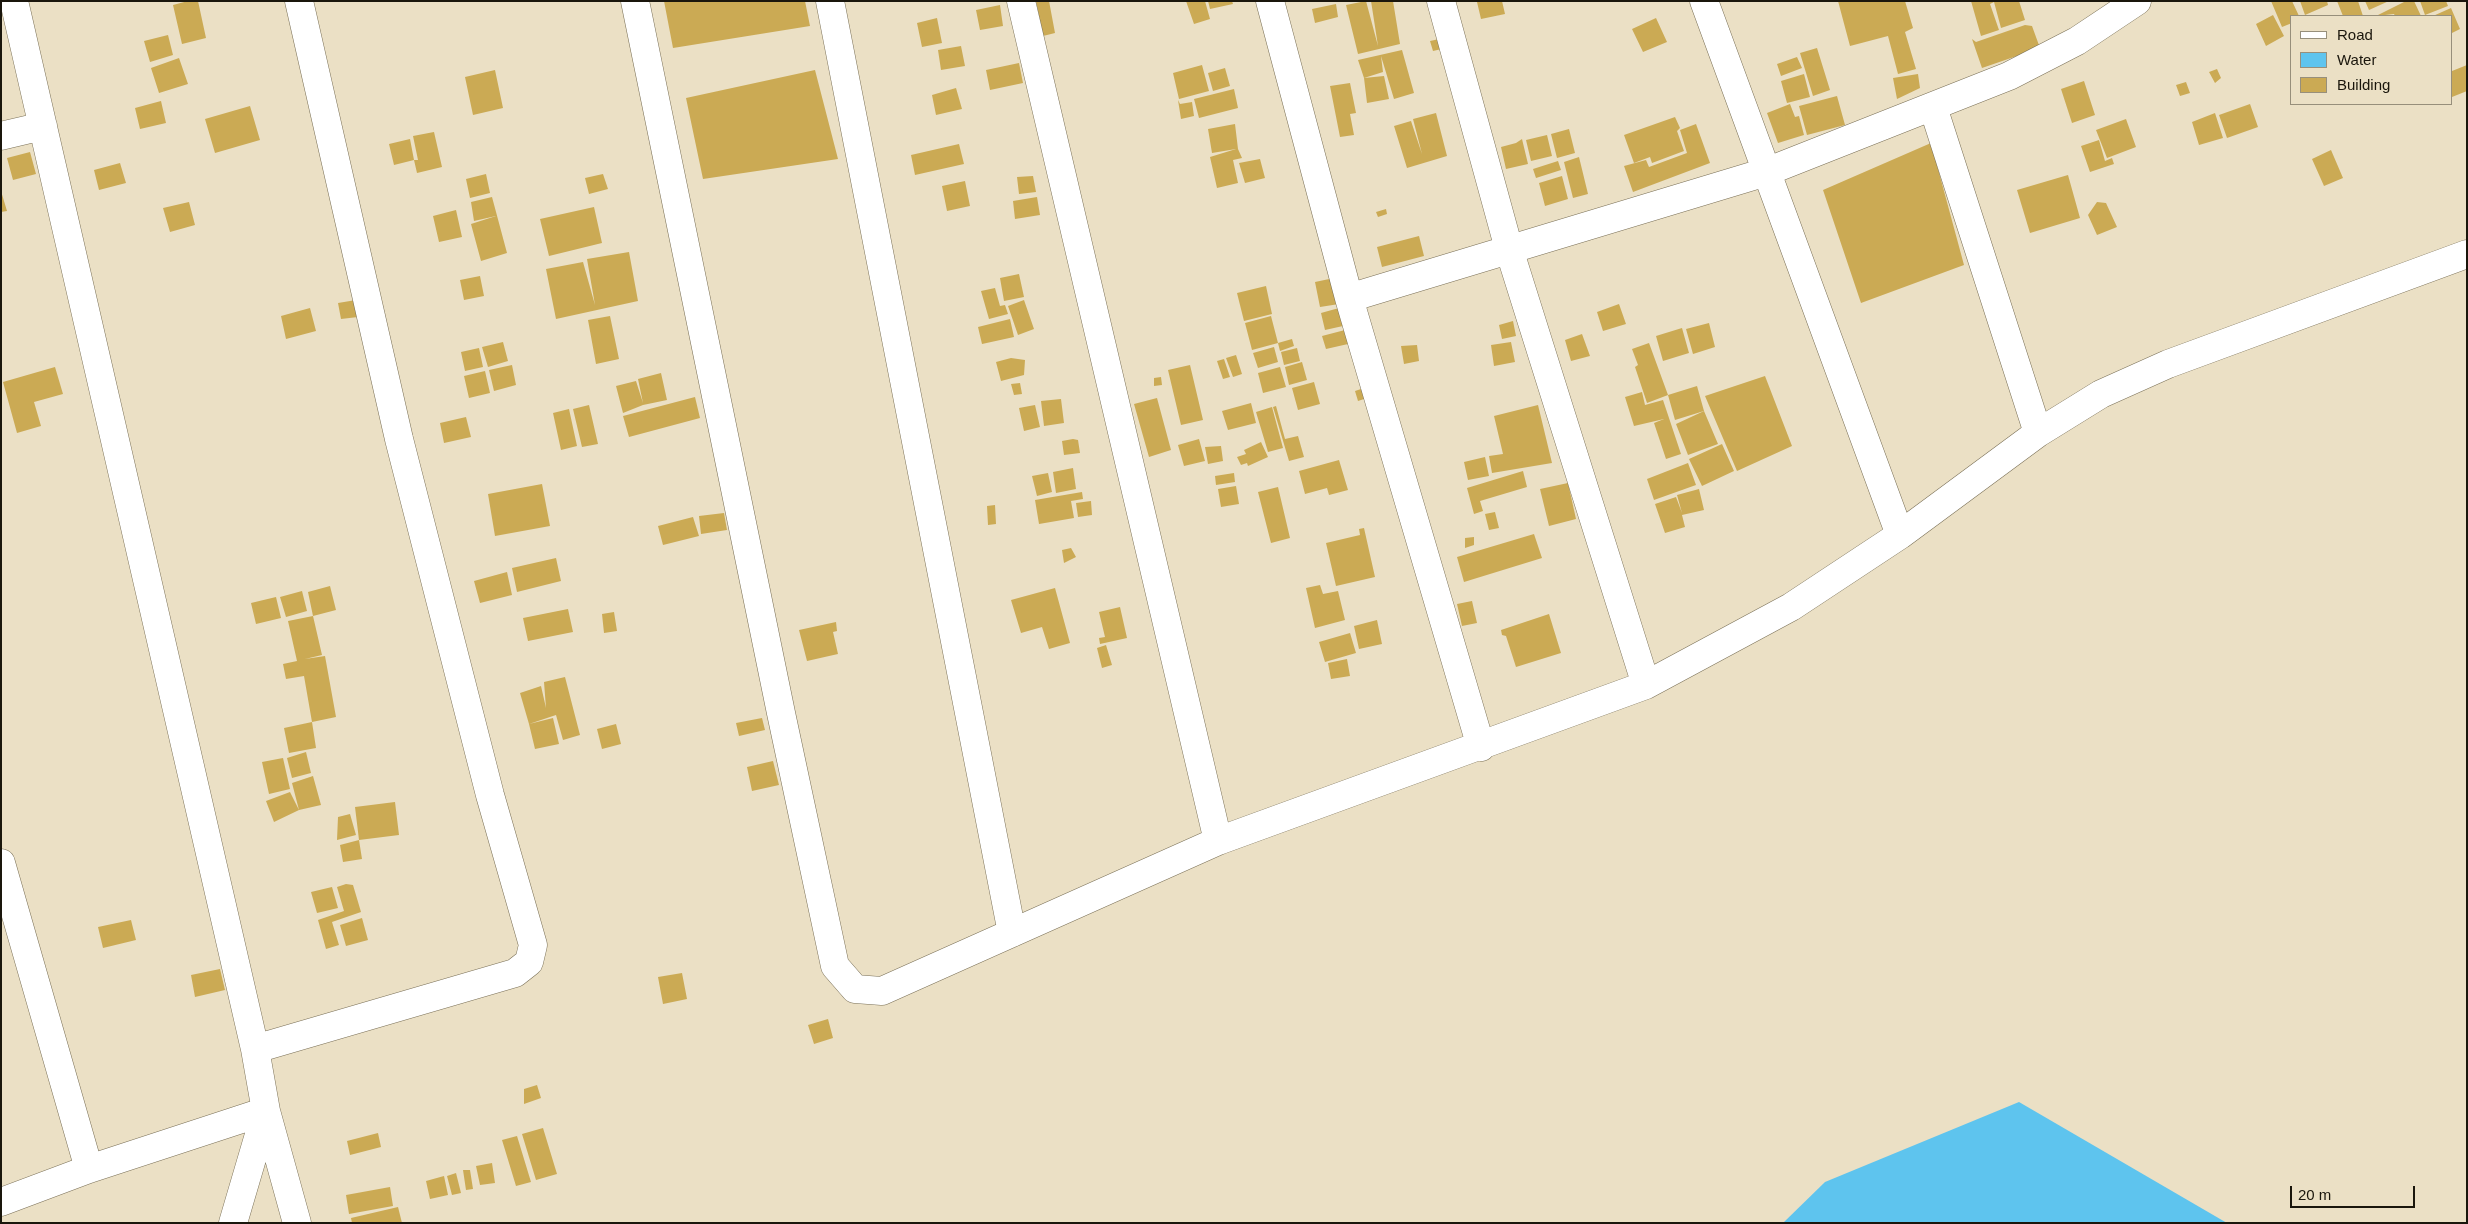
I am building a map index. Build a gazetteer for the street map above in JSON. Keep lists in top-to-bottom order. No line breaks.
{"legend":["Road","Water","Building"],"scale_bar":"20 m"}
